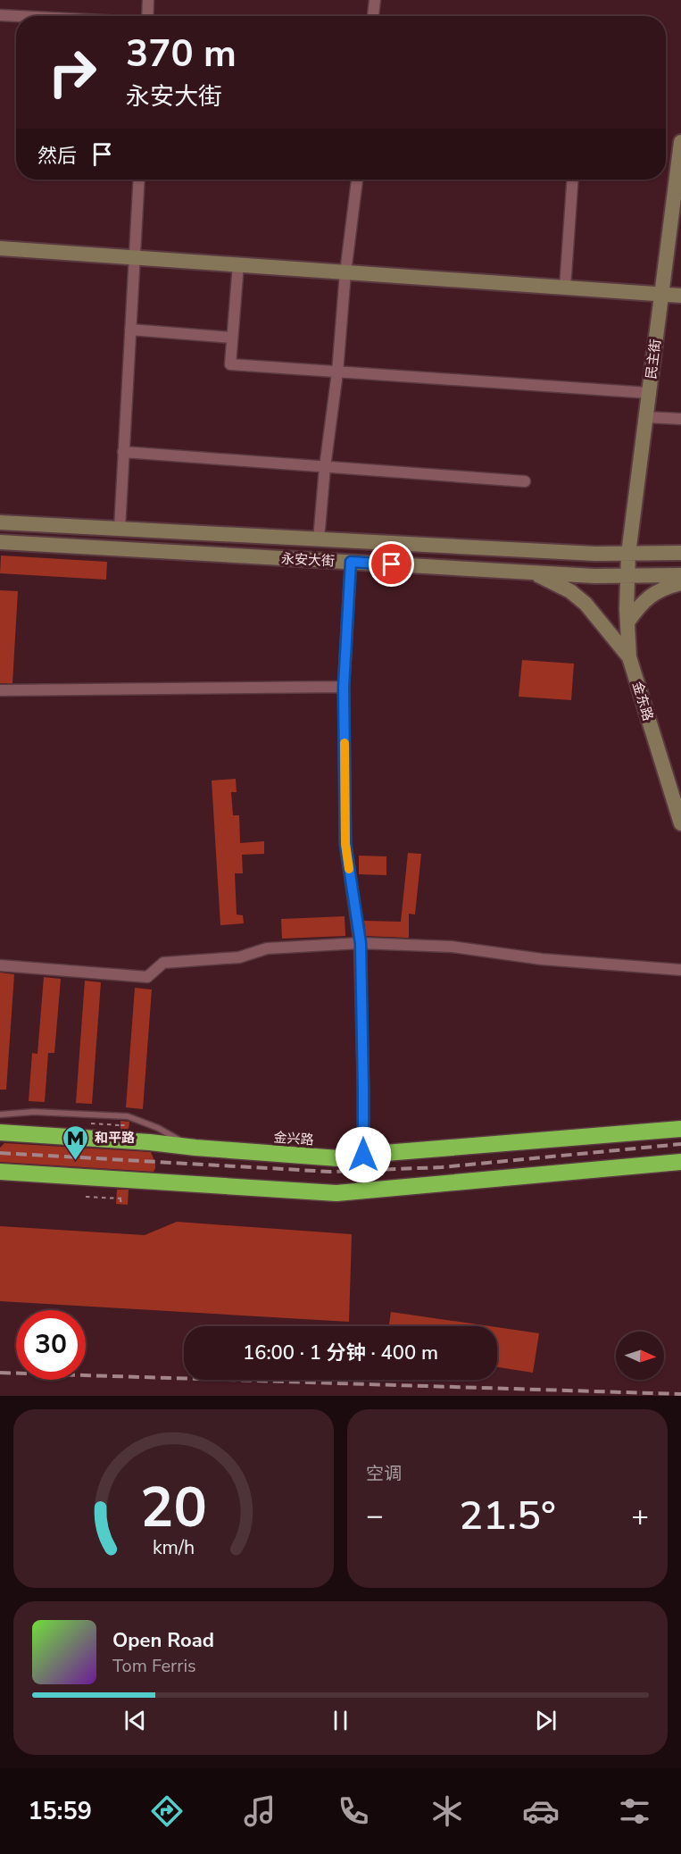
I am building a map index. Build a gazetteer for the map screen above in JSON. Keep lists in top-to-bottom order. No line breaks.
{"streets":{"highway":["金兴路"],"main road":["民主街","永安大街","金东路"]},"crossings":[["民主街","永安大街"],["民主街","金东路"],["永安大街","金东路"]],"places":{"metro station":["和平路"]},"north":"right","page":{"turn":["370 m","永安大街"],"then":"然后","limit":"30","trip":"16:00 · 1 分钟 · 400 m","tile":"空调","heat":["−","21.5°","+"],"song":["Open Road","Tom Ferris"],"tabs":"15:59","gauge":["20","km/h"]}}
